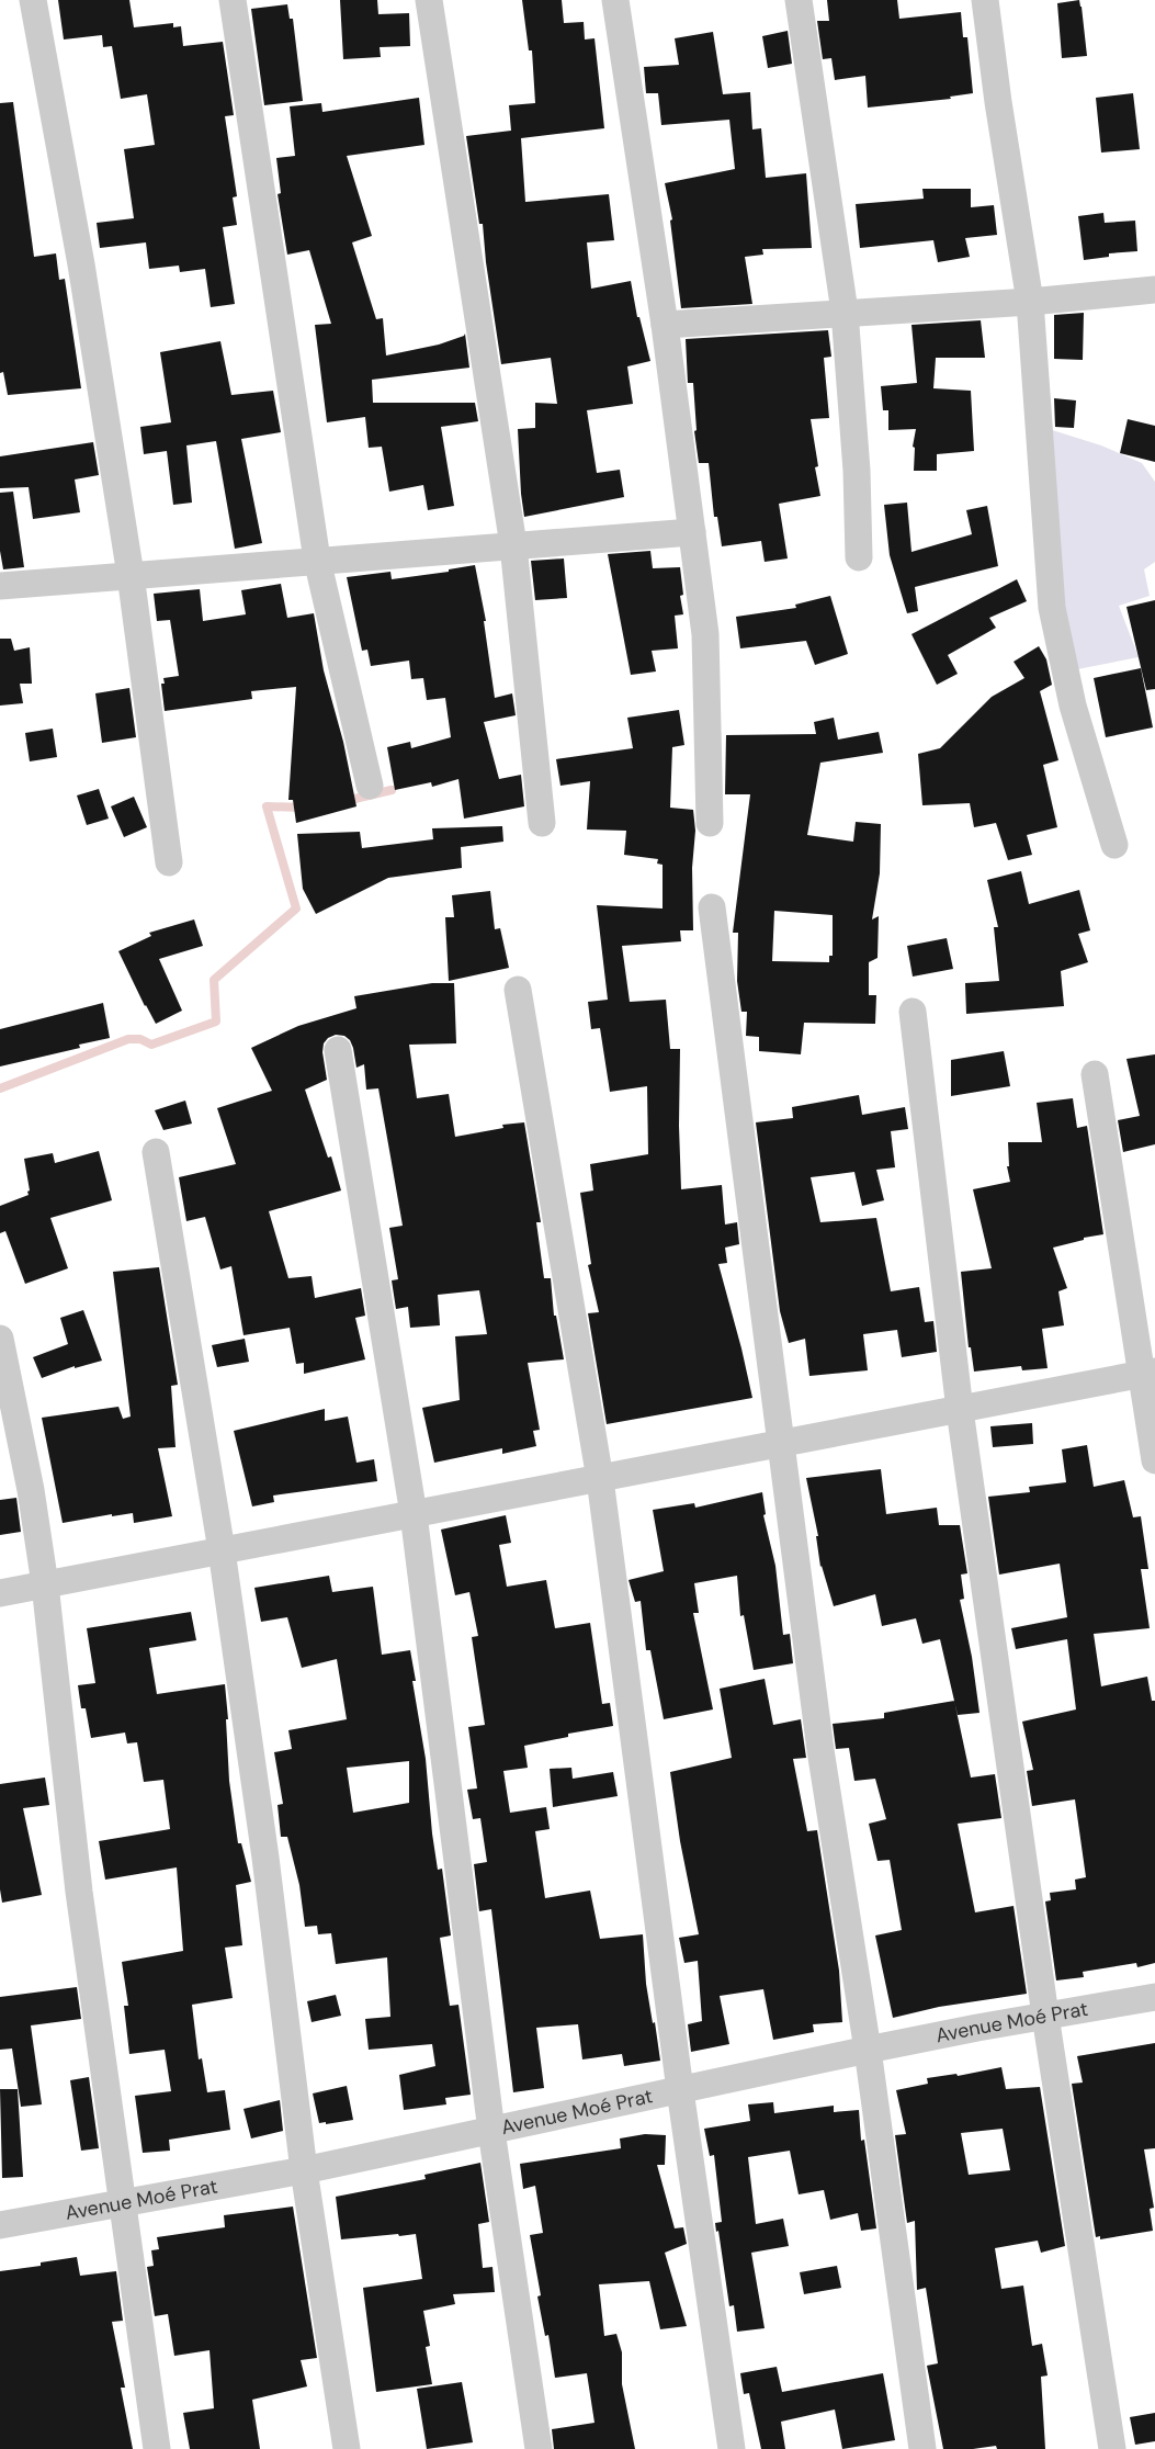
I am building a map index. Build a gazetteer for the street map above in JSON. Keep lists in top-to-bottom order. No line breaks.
{"streets":{"street":["Avenue Moé Prat"]}}
